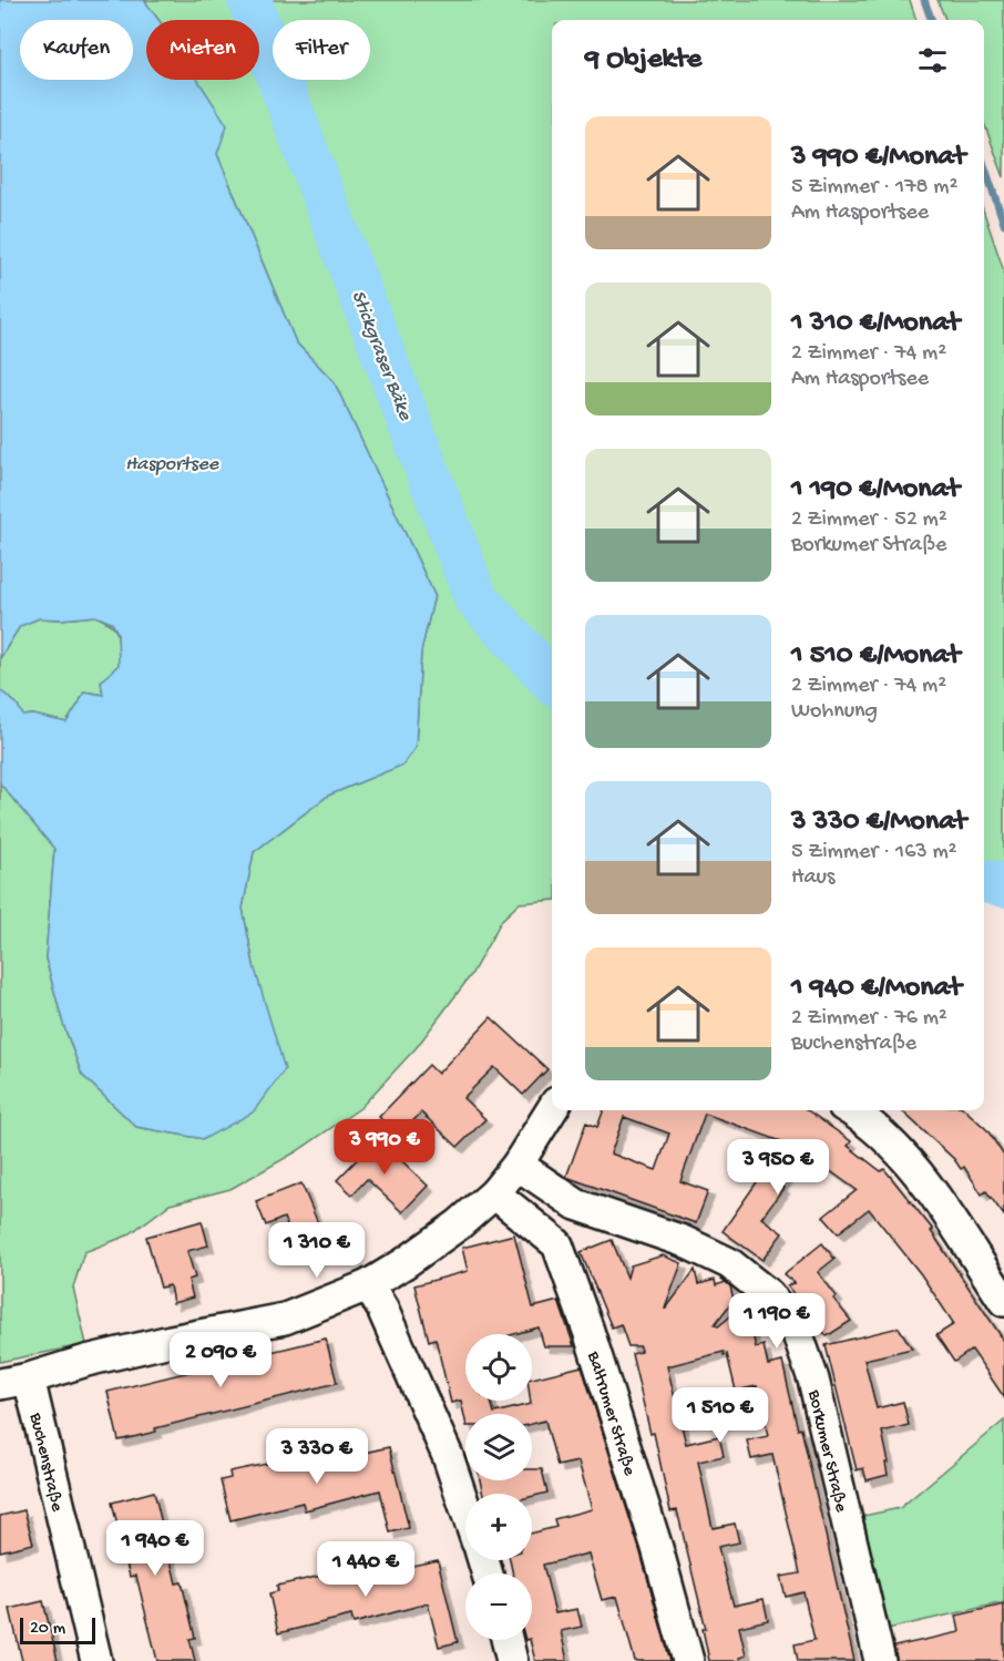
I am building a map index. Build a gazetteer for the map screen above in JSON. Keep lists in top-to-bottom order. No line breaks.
{"streets":{"street":["Baltrumer Straße","Borkumer Straße","Buchenstraße"]},"water":["Stickgraser Bäke","Hasportsee"],"scale_bar":"20 m","page":{"chip":["Kaufen","Mieten","Filter"],"heading":"9 Objekte","list":[{"name":"3 990 €/Monat","note":"5 Zimmer · 178 m² · Am Hasportsee"},{"name":"1 310 €/Monat","note":"2 Zimmer · 74 m² · Am Hasportsee"},{"name":"1 190 €/Monat","note":"2 Zimmer · 52 m² · Borkumer Straße"},{"name":"1 510 €/Monat","note":"2 Zimmer · 74 m² · Wohnung"},{"name":"3 330 €/Monat","note":"5 Zimmer · 163 m² · Haus"},{"name":"1 940 €/Monat","note":"2 Zimmer · 76 m² · Buchenstraße"}],"price":["3 990 €","3 950 €","1 310 €","1 190 €","2 090 €","1 510 €","3 330 €","1 940 €","1 440 €"],"map_buttons":["+","−"],"scale":"20 m"}}
